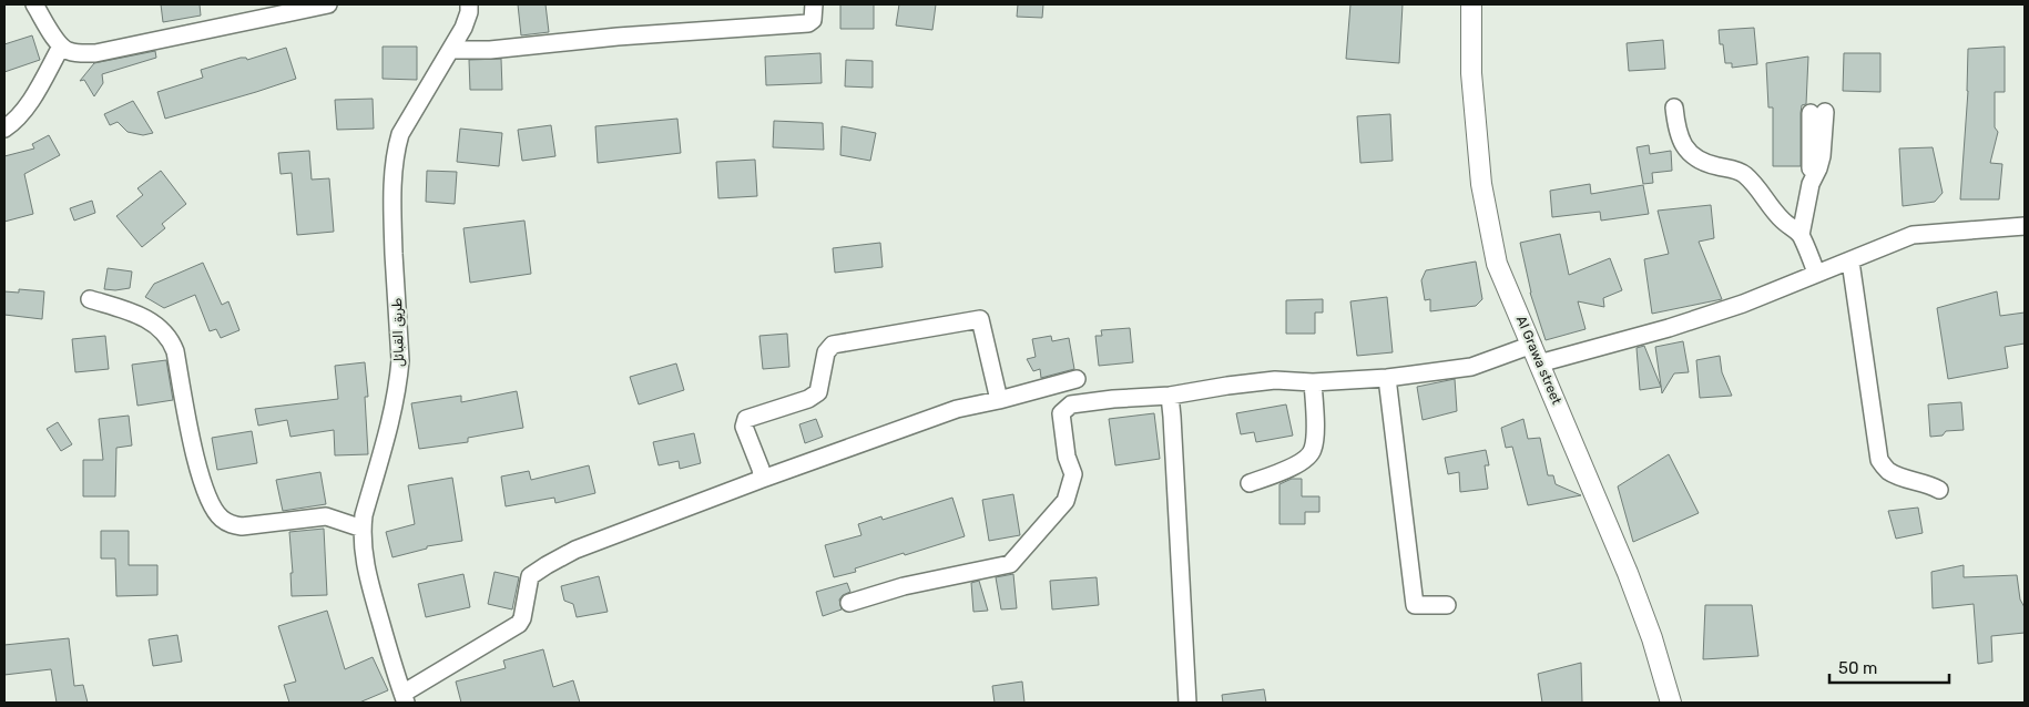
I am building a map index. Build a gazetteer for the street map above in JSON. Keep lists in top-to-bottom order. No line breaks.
{"streets":{"street":["طريق القبائل","Al Grawa street"]},"scale_bar":"50 m"}
